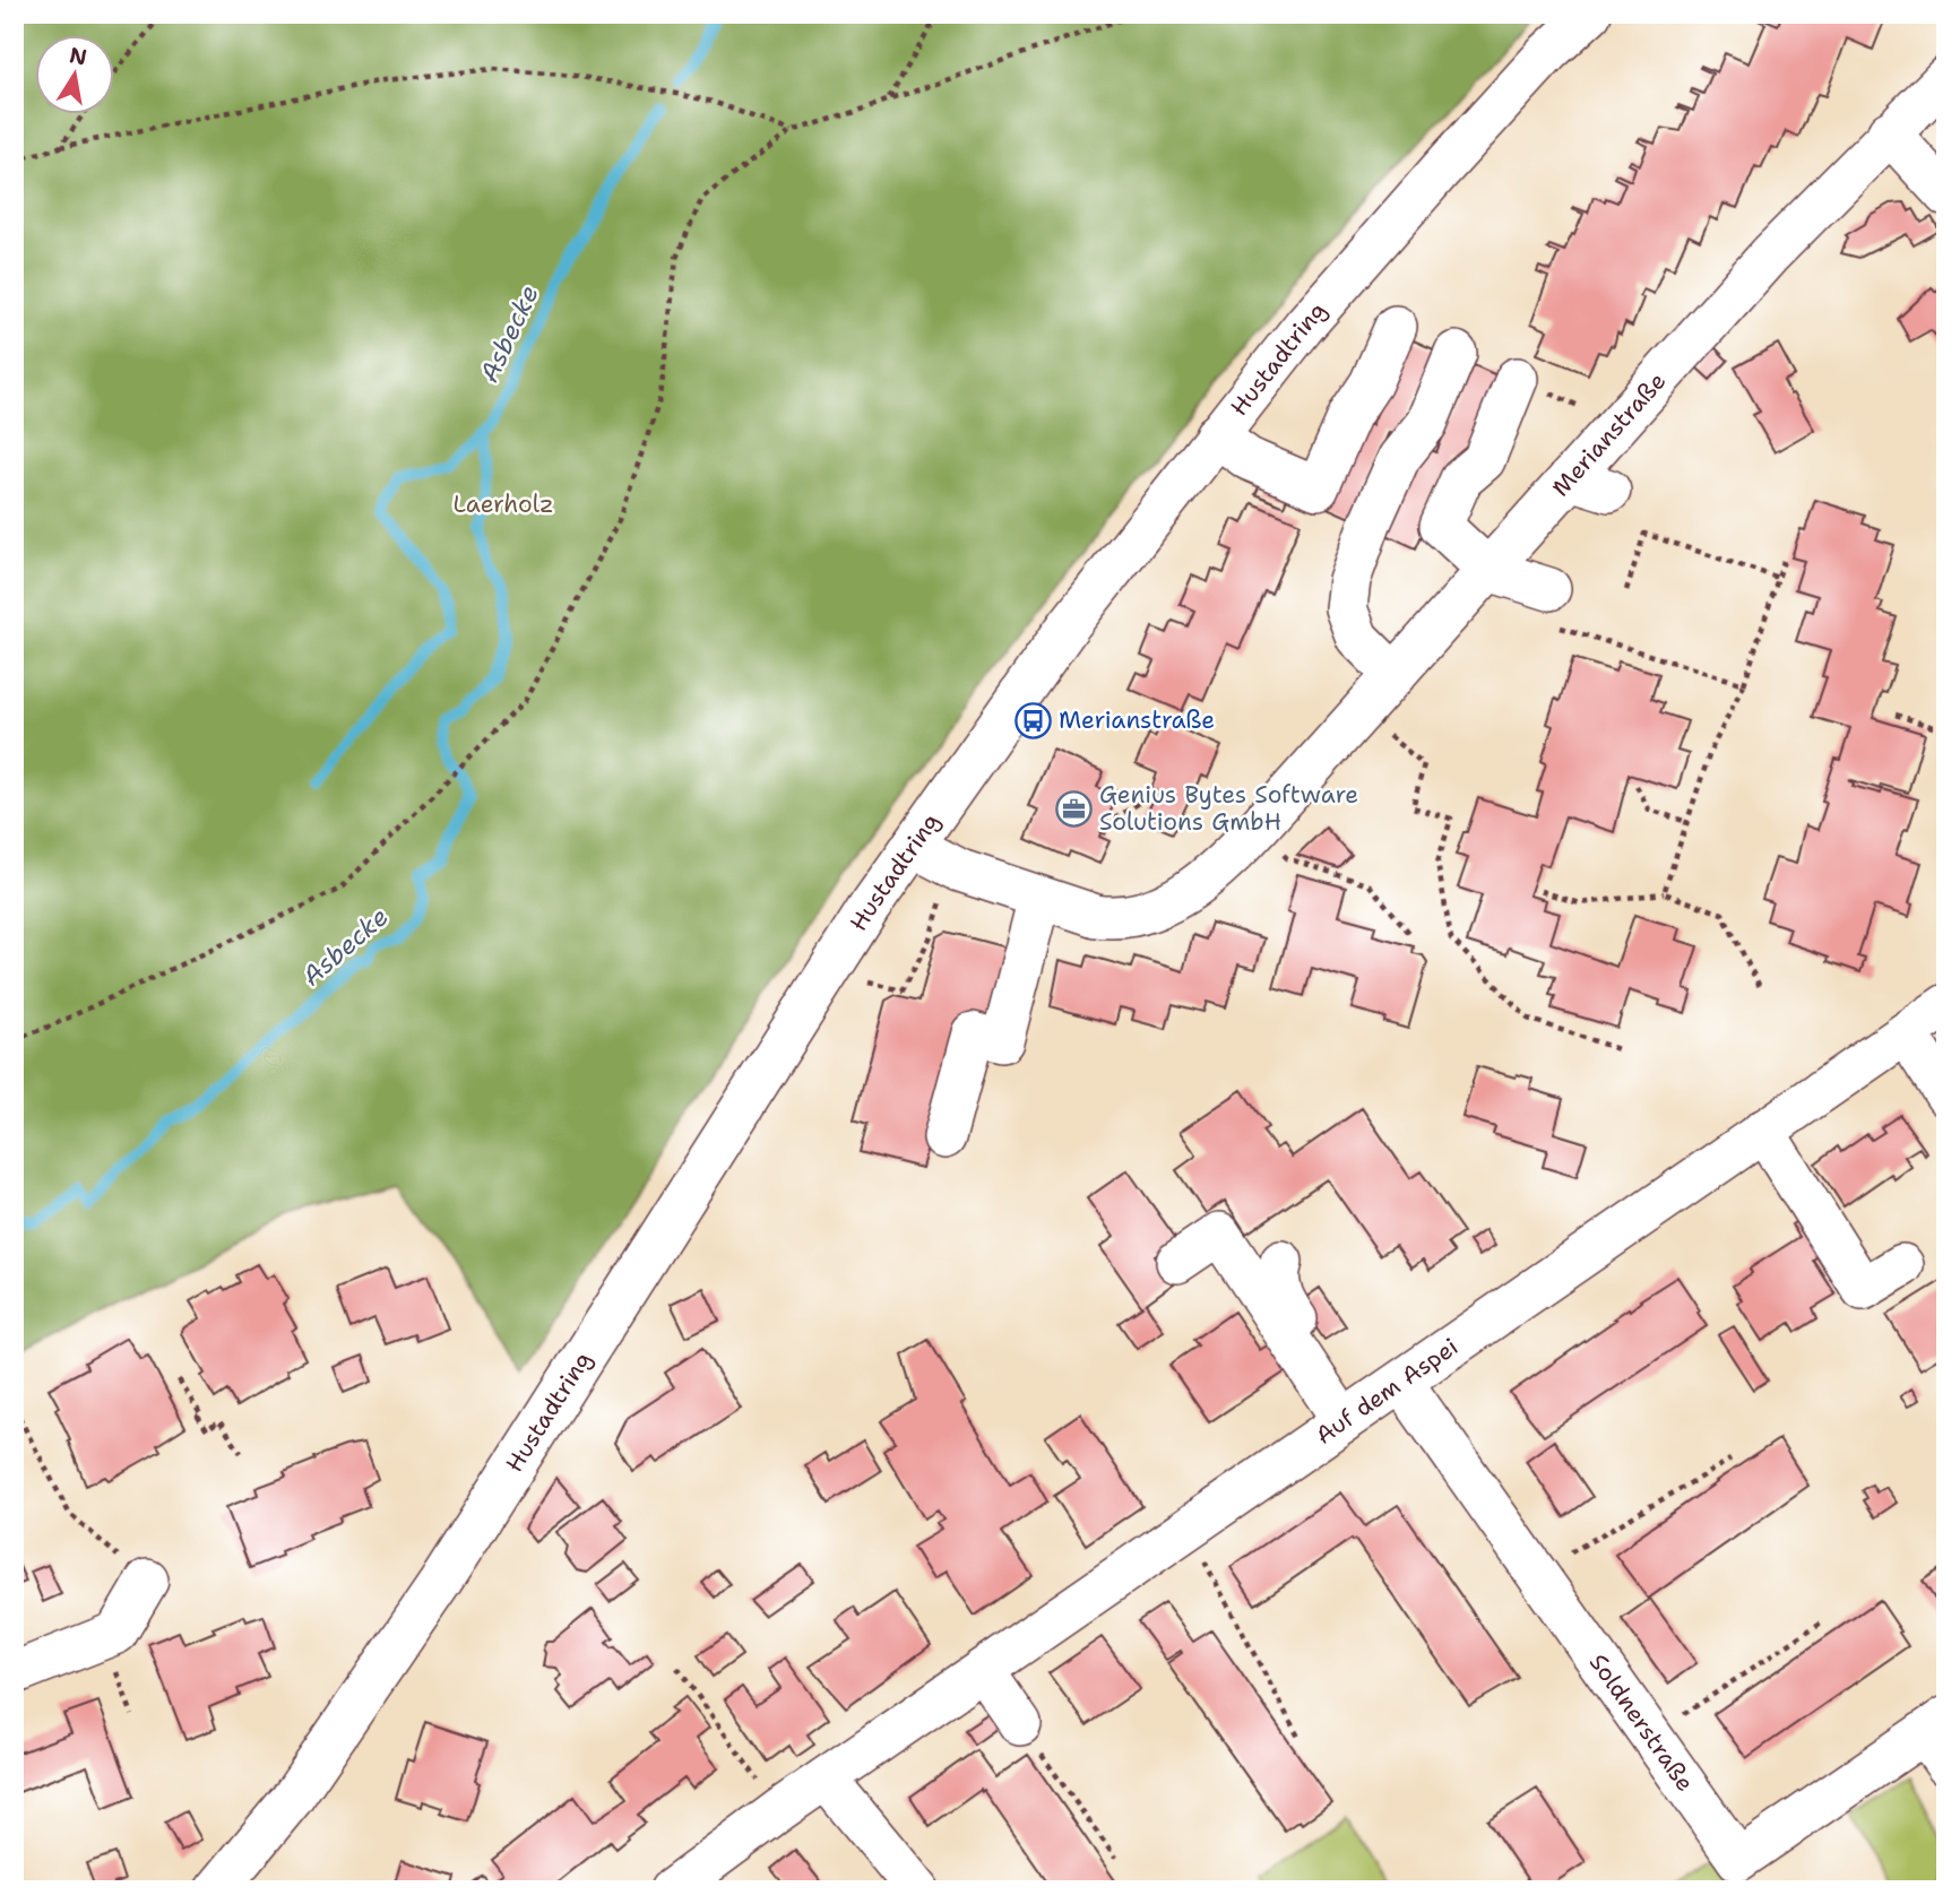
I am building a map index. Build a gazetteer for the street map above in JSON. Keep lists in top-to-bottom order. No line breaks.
{"streets":{"street":["Hustadtring","Merianstraße","Auf dem Aspei","Soldnerstraße"]},"crossings":[["Hustadtring","Merianstraße"],["Auf dem Aspei","Soldnerstraße"]],"water":["Asbecke"],"parks":["Laerholz"],"places":{"bus stop":["Merianstraße"],"office":["Genius Bytes Software Solutions GmbH"]},"north":"top"}
